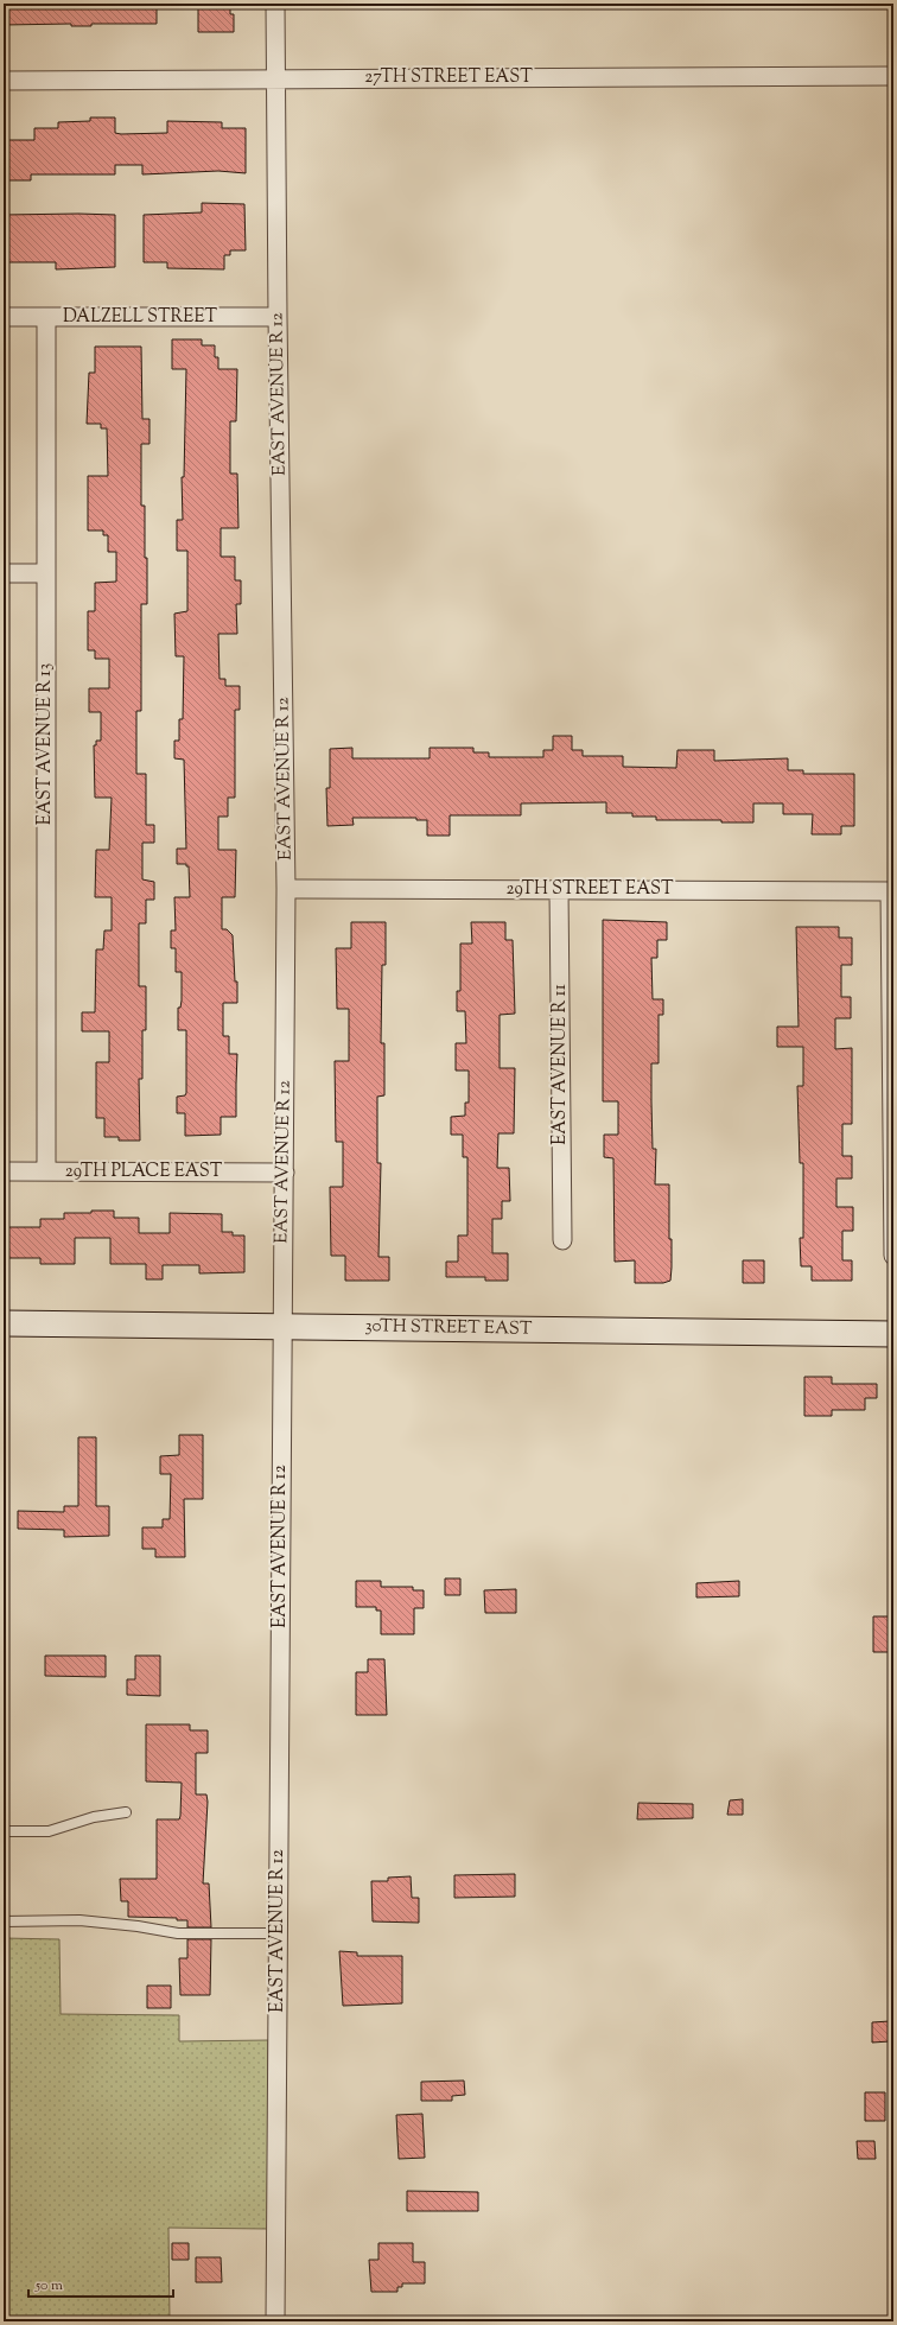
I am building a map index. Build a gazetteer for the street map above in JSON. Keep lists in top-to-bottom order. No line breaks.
{"streets":{"street":["27TH STREET EAST","DALZELL STREET","EAST AVENUE R 12","EAST AVENUE R 13","29TH STREET EAST","EAST AVENUE R 11","29TH PLACE EAST","30TH STREET EAST"]},"crossings":[["27TH STREET EAST","EAST AVENUE R 12"],["DALZELL STREET","EAST AVENUE R 12"],["DALZELL STREET","EAST AVENUE R 13"],["EAST AVENUE R 12","29TH STREET EAST"],["EAST AVENUE R 12","29TH PLACE EAST"],["EAST AVENUE R 12","30TH STREET EAST"],["EAST AVENUE R 13","29TH PLACE EAST"],["29TH STREET EAST","EAST AVENUE R 11"]],"scale_bar":"50 m"}
